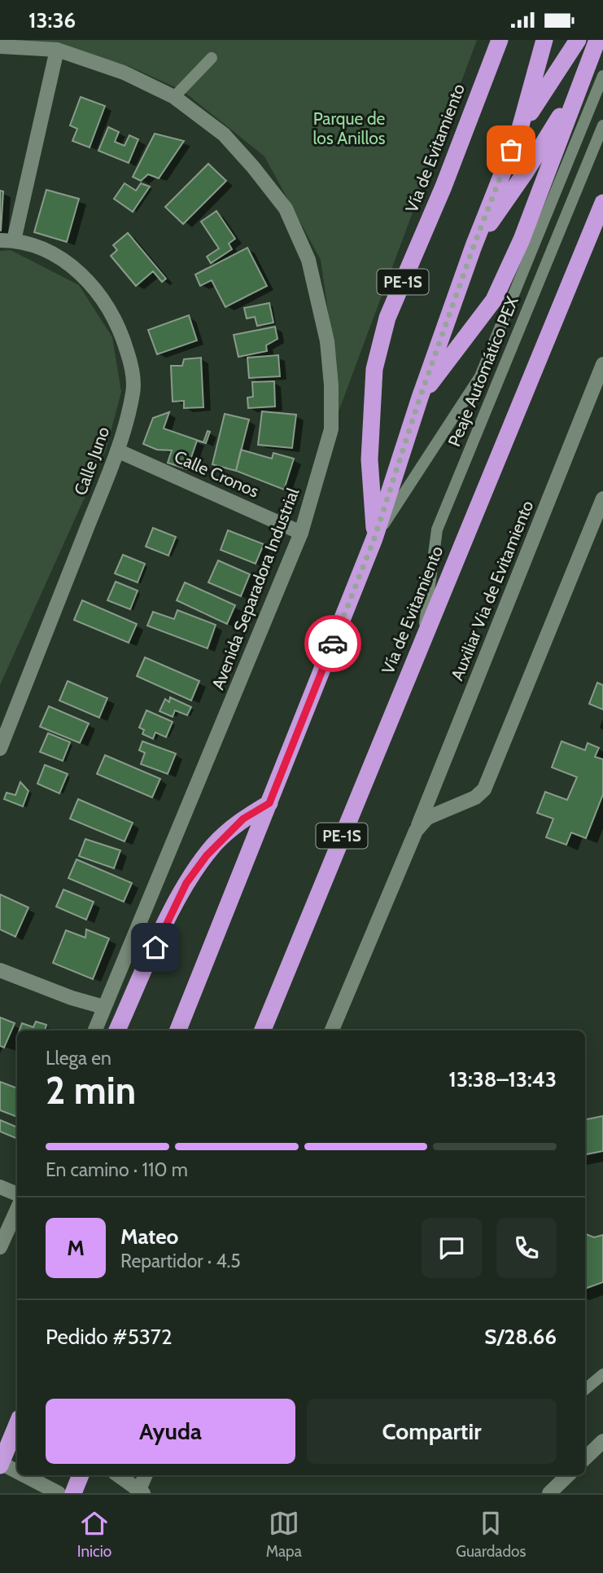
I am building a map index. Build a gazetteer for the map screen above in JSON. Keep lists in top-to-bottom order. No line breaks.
{"streets":{"highway":["Vía de Evitamiento","PE-1S"],"street":["Calle Juno","Calle Cronos","Avenida Separadora Industrial","Auxiliar Via de Evitamiento"],"lane":["Peaje Automático PEX"]},"crossings":[["Vía de Evitamiento","Peaje Automático PEX"],["Calle Juno","Calle Cronos"],["Calle Cronos","Avenida Separadora Industrial"]],"parks":["Parque de los Anillos"],"page":{"status":"13:36","heading":["2 min","Llega en","13:38–13:43"],"panel":["Mateo","Repartidor · 4.5","Pedido #5372","S/28.66"],"bar":"En camino · 110 m","round":"M","buttons":["Ayuda","Compartir"],"tabs":["Inicio","Mapa","Guardados"]}}
